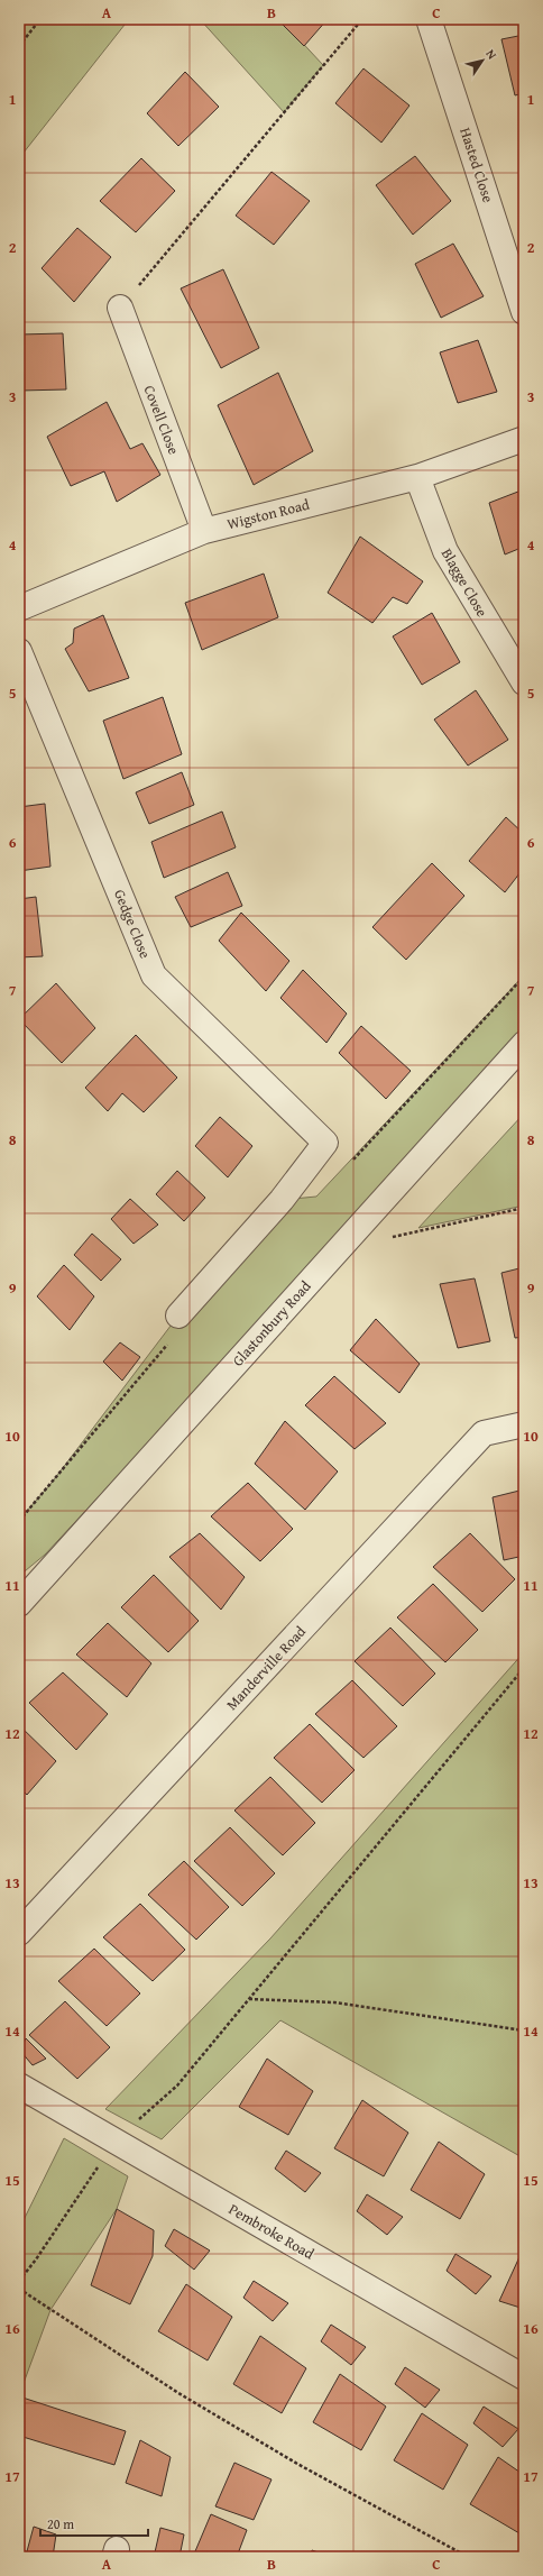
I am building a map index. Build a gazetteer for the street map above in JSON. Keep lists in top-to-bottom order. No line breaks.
{"streets":{"street":["Hasted Close","Covell Close","Wigston Road","Blagge Close","Gedge Close","Glastonbury Road","Manderville Road","Pembroke Road"]},"crossings":[["Covell Close","Wigston Road"],["Wigston Road","Blagge Close"]],"scale_bar":"20 m","north":"top right","grid":{"columns":["A","B","C"],"rows":["1","2","3","4","5","6","7","8","9","10","11","12","13","14","15","16","17"]}}
